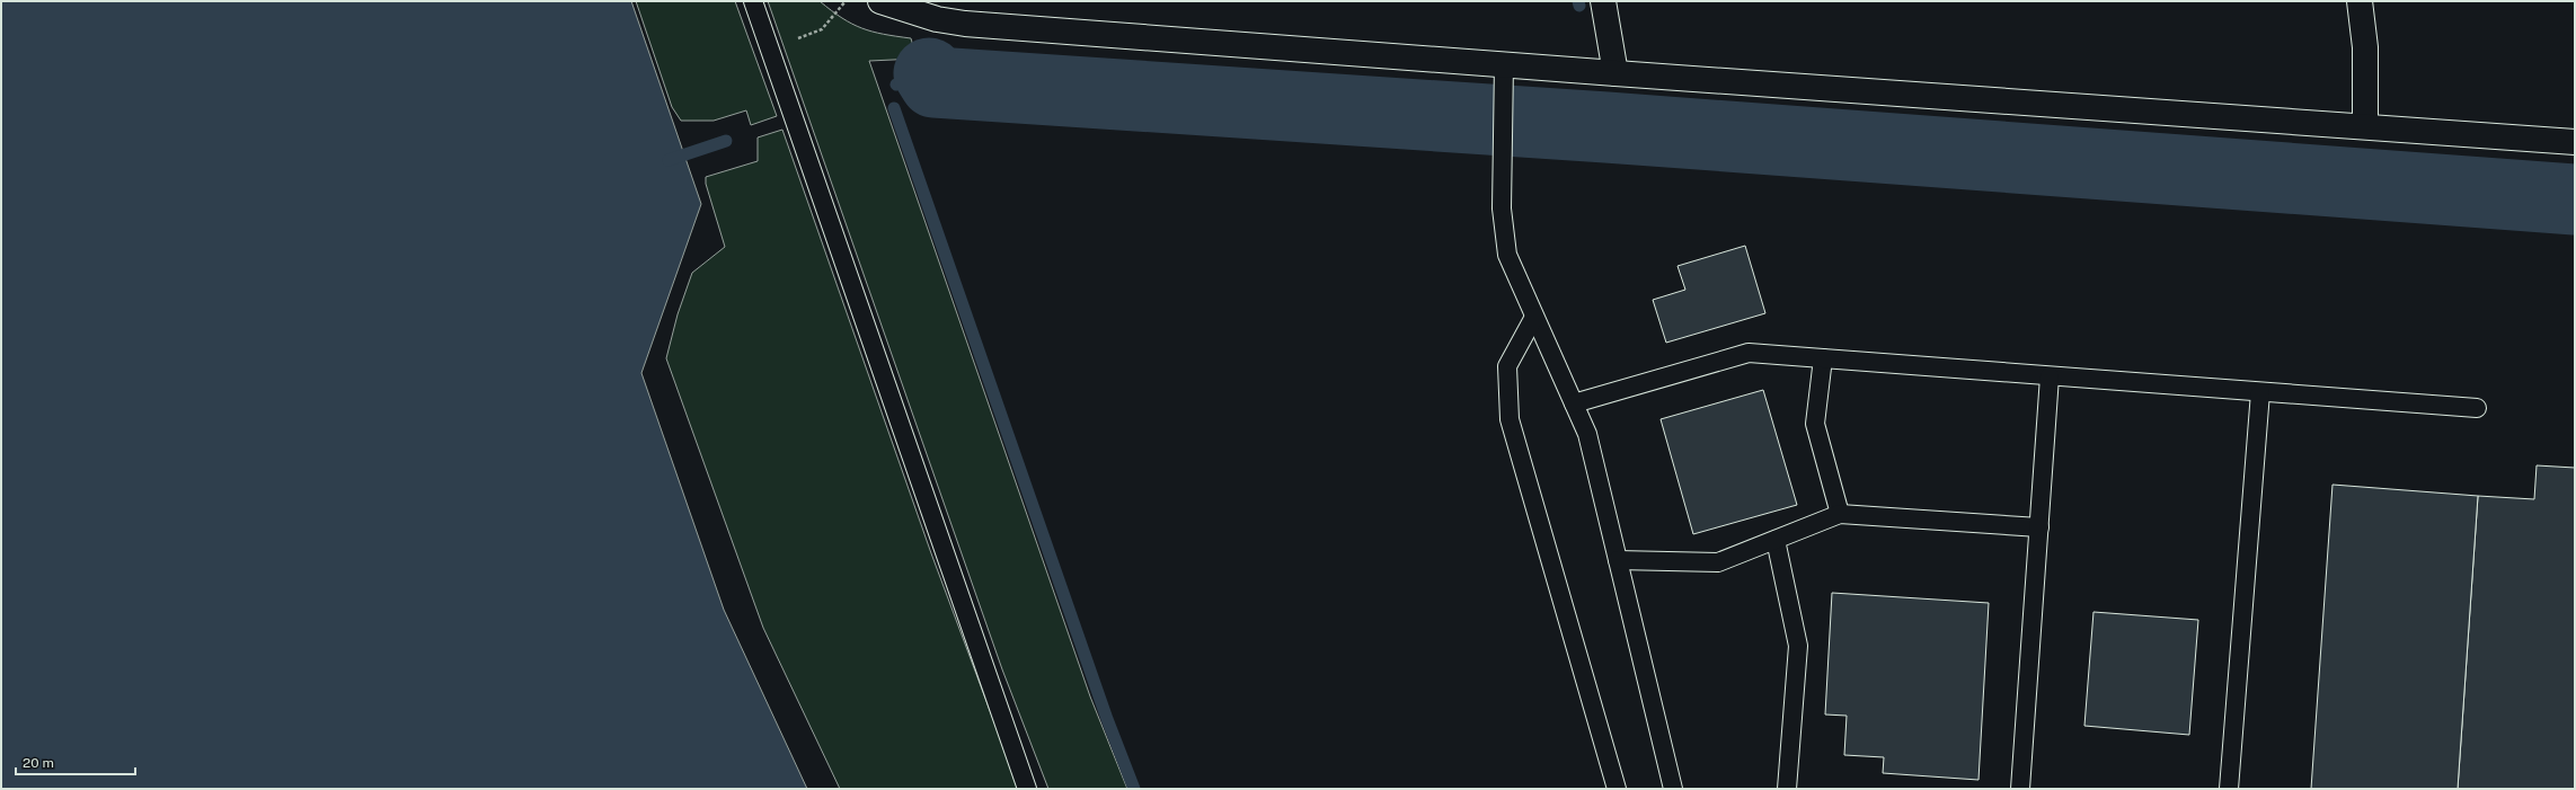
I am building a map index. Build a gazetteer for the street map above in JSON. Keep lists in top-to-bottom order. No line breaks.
{"scale_bar":"20 m"}
